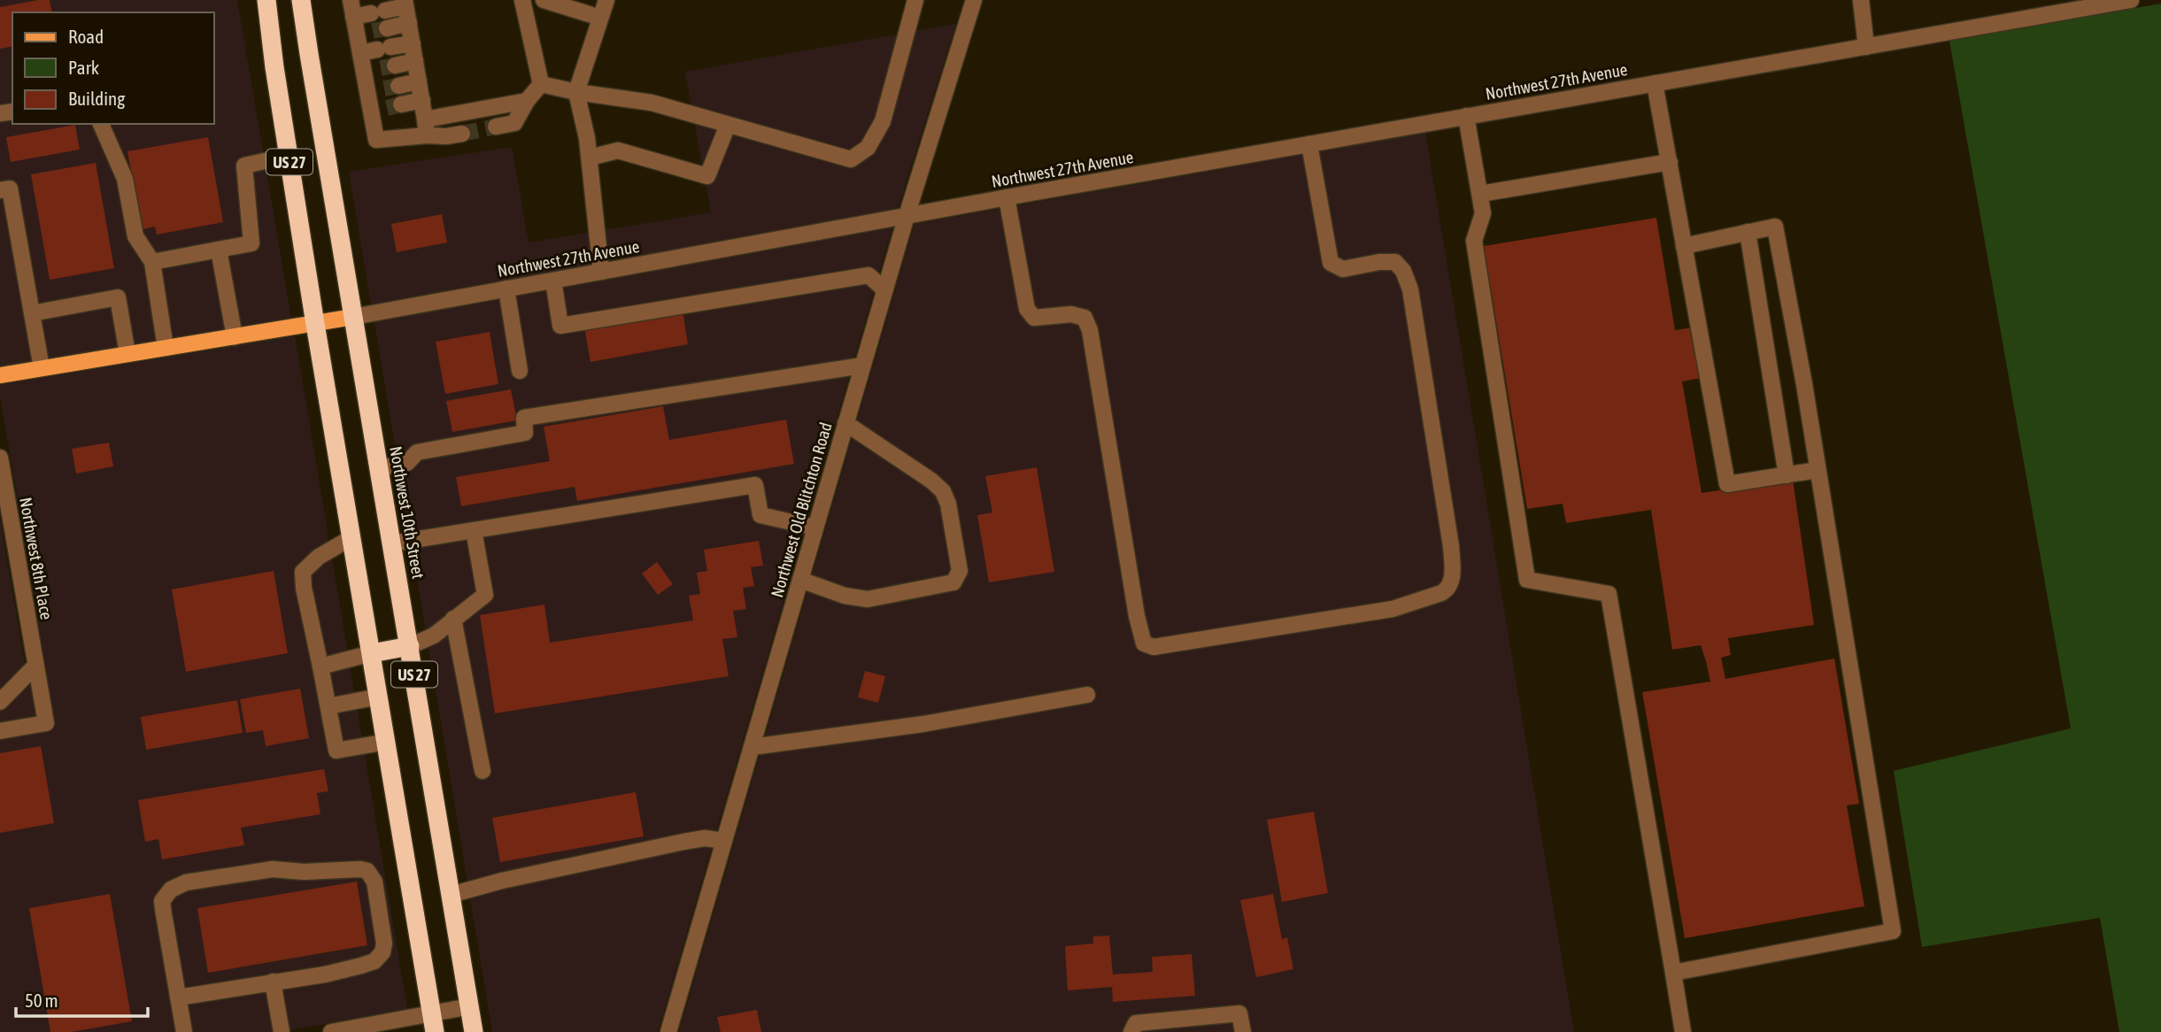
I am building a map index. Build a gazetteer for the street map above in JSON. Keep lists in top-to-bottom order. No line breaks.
{"streets":{"highway":["US 27","Northwest 10th Street"],"main road":["Northwest 27th Avenue"],"street":["Northwest Old Blitchton Road","Northwest 8th Place"]},"crossings":[["Northwest 27th Avenue","US 27"],["Northwest 27th Avenue","Northwest Old Blitchton Road"],["Northwest 27th Avenue","Northwest 10th Street"]],"legend":["Road","Park","Building"],"scale_bar":"50 m"}
